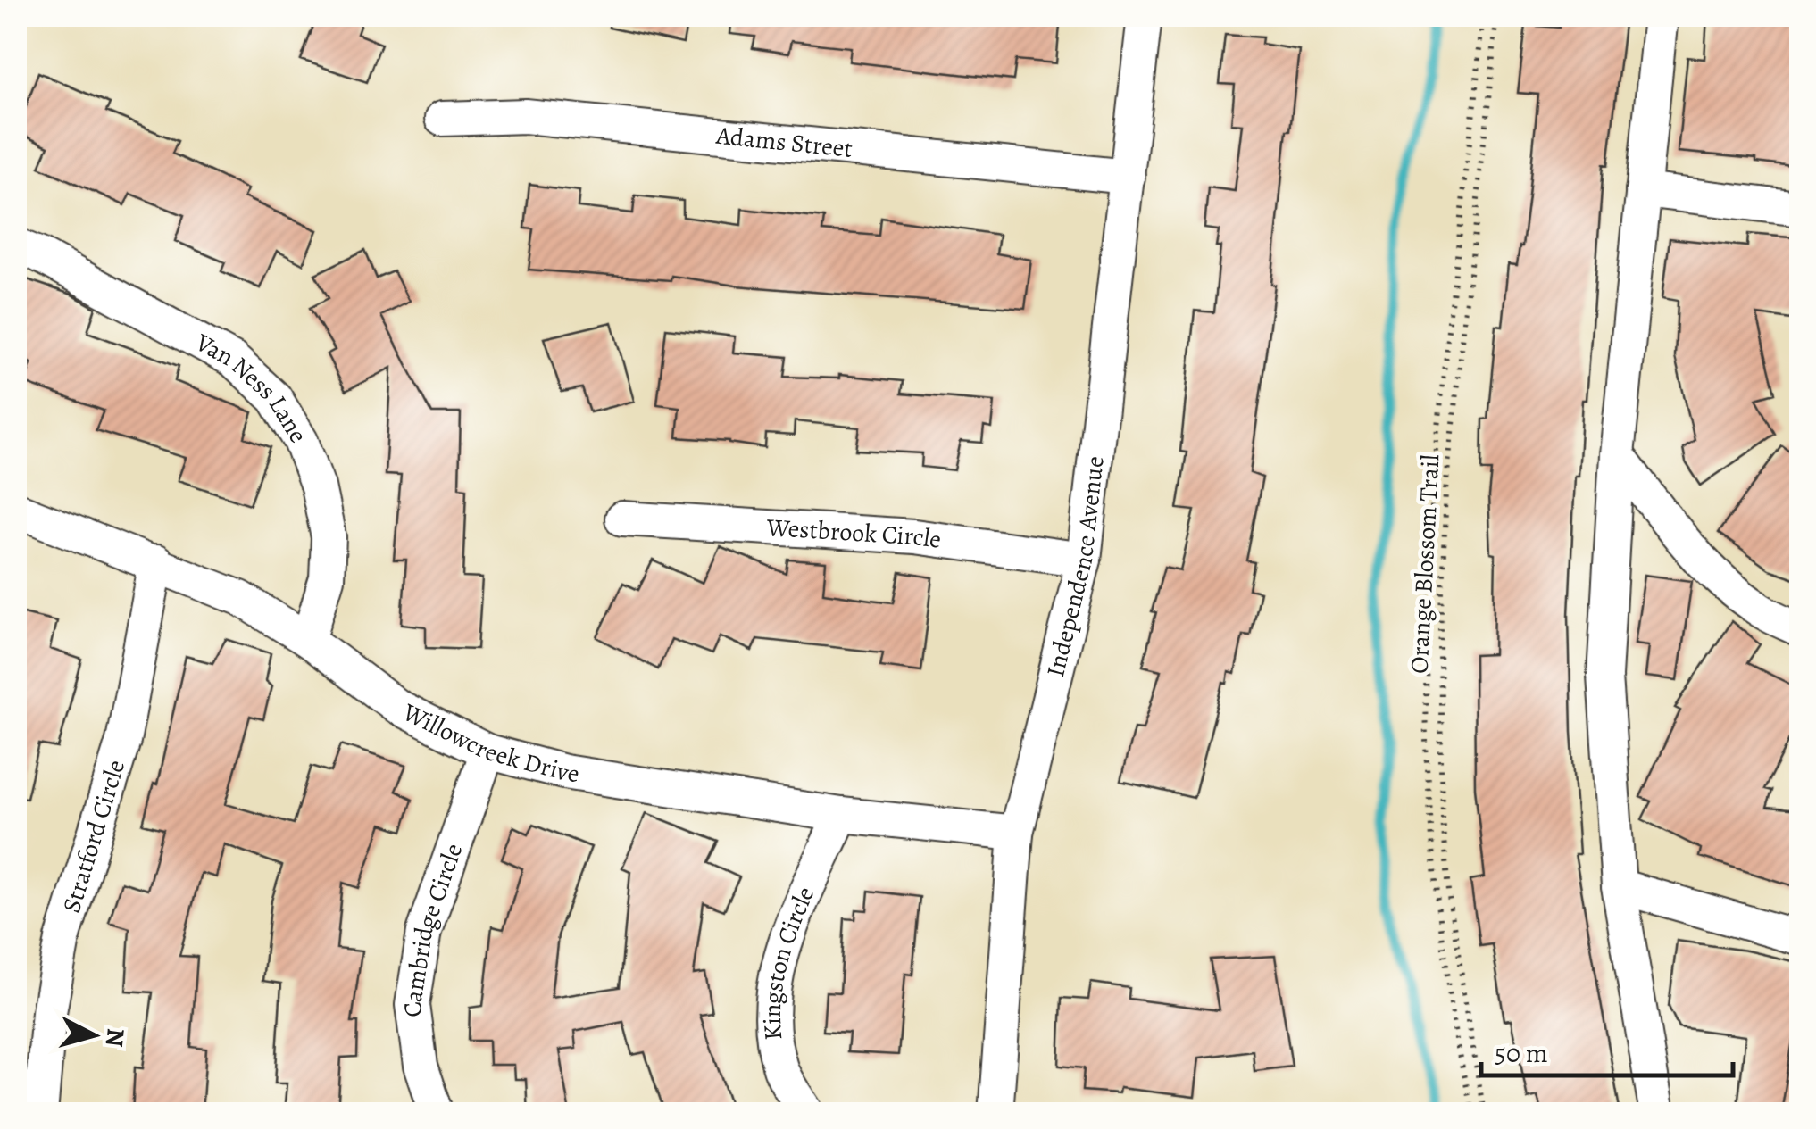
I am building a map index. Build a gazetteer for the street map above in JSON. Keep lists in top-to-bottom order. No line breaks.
{"streets":{"street":["Adams Street","Van Ness Lane","Westbrook Circle","Independence Avenue","Willowcreek Drive","Stratford Circle","Cambridge Circle","Kingston Circle"],"path":["Orange Blossom Trail"]},"crossings":[["Adams Street","Independence Avenue"],["Van Ness Lane","Willowcreek Drive"],["Westbrook Circle","Independence Avenue"],["Independence Avenue","Willowcreek Drive"],["Willowcreek Drive","Stratford Circle"],["Willowcreek Drive","Cambridge Circle"],["Willowcreek Drive","Kingston Circle"]],"scale_bar":"50 m","north":"right"}
